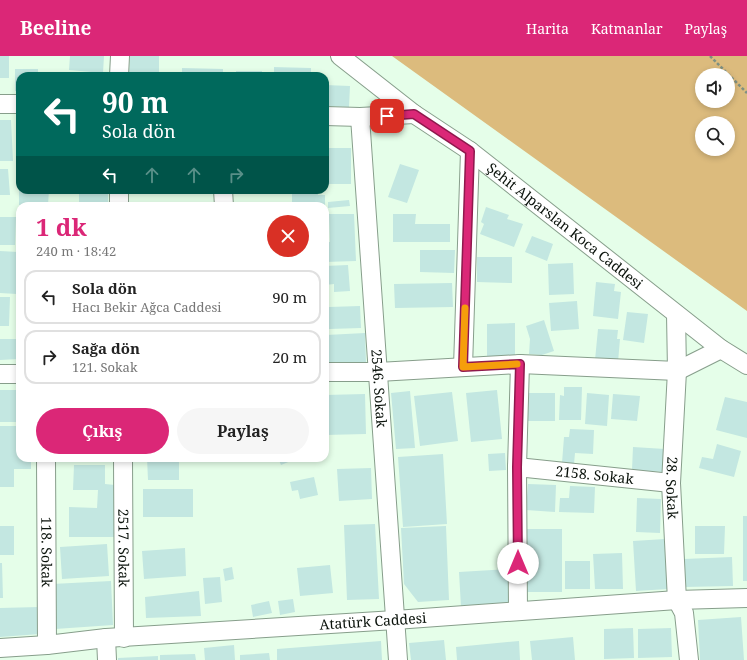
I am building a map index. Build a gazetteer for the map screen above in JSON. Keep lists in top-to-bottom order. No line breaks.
{"streets":{"street":["Şehit Alparslan Koca Caddesi","2546. Sokak","2158. Sokak","28. Sokak","2517. Sokak","118. Sokak","Atatürk Caddesi"]},"crossings":[["Şehit Alparslan Koca Caddesi","28. Sokak"],["2546. Sokak","Atatürk Caddesi"],["2158. Sokak","28. Sokak"],["28. Sokak","Atatürk Caddesi"],["2517. Sokak","Atatürk Caddesi"],["118. Sokak","Atatürk Caddesi"]],"page":{"header":"Beeline","nav":["Harita","Katmanlar","Paylaş"],"turn":["90 m","Sola dön"],"heading":["1 dk","240 m · 18:42"],"list":[{"name":"Sola dön","note":"Hacı Bekir Ağca Caddesi","value":"90 m"},{"name":"Sağa dön","note":"121. Sokak","value":"20 m"}],"buttons":["Çıkış","Paylaş"]}}
